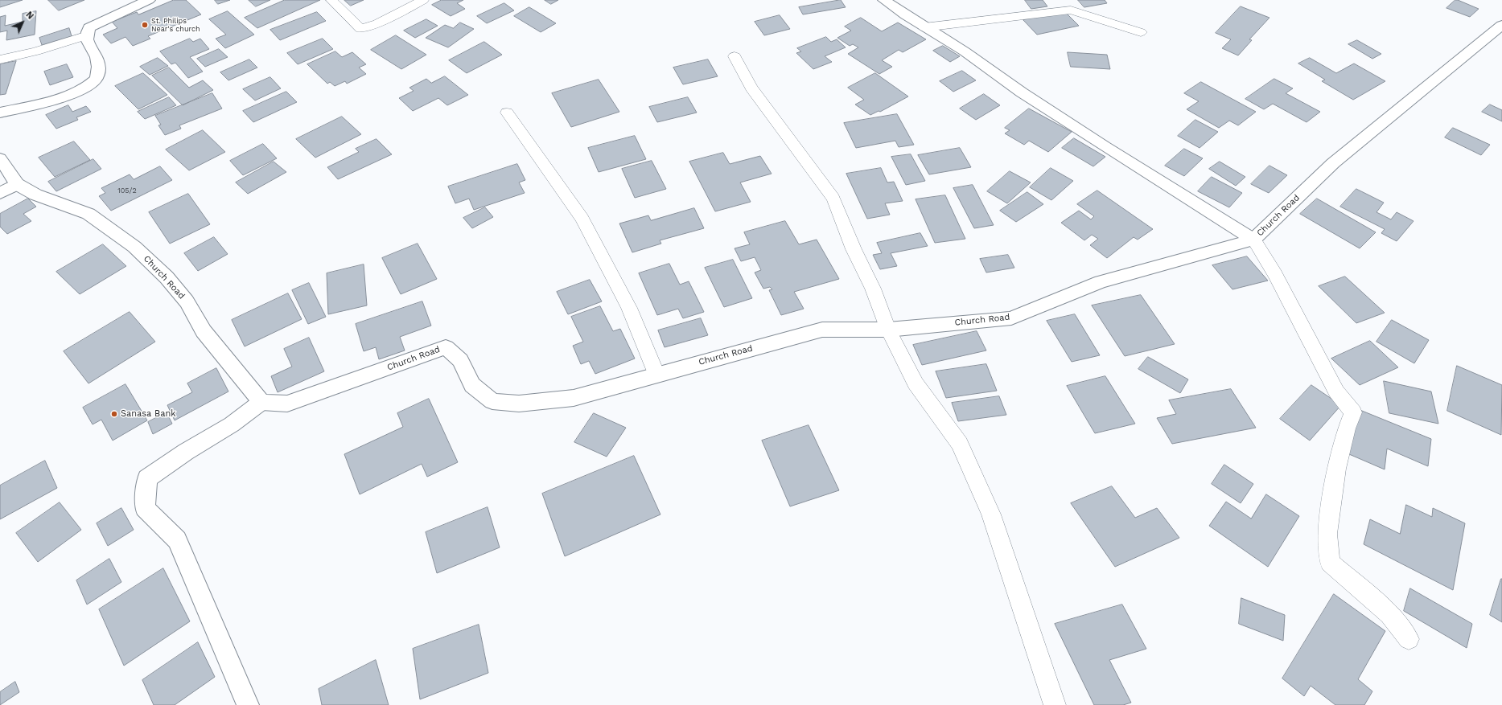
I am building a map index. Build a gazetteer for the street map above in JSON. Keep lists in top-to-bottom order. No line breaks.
{"streets":{"street":["Church Road"]},"places":["St. Philips Near's church","Sanasa Bank"],"house_numbers":["105/2"],"north":"top right"}
